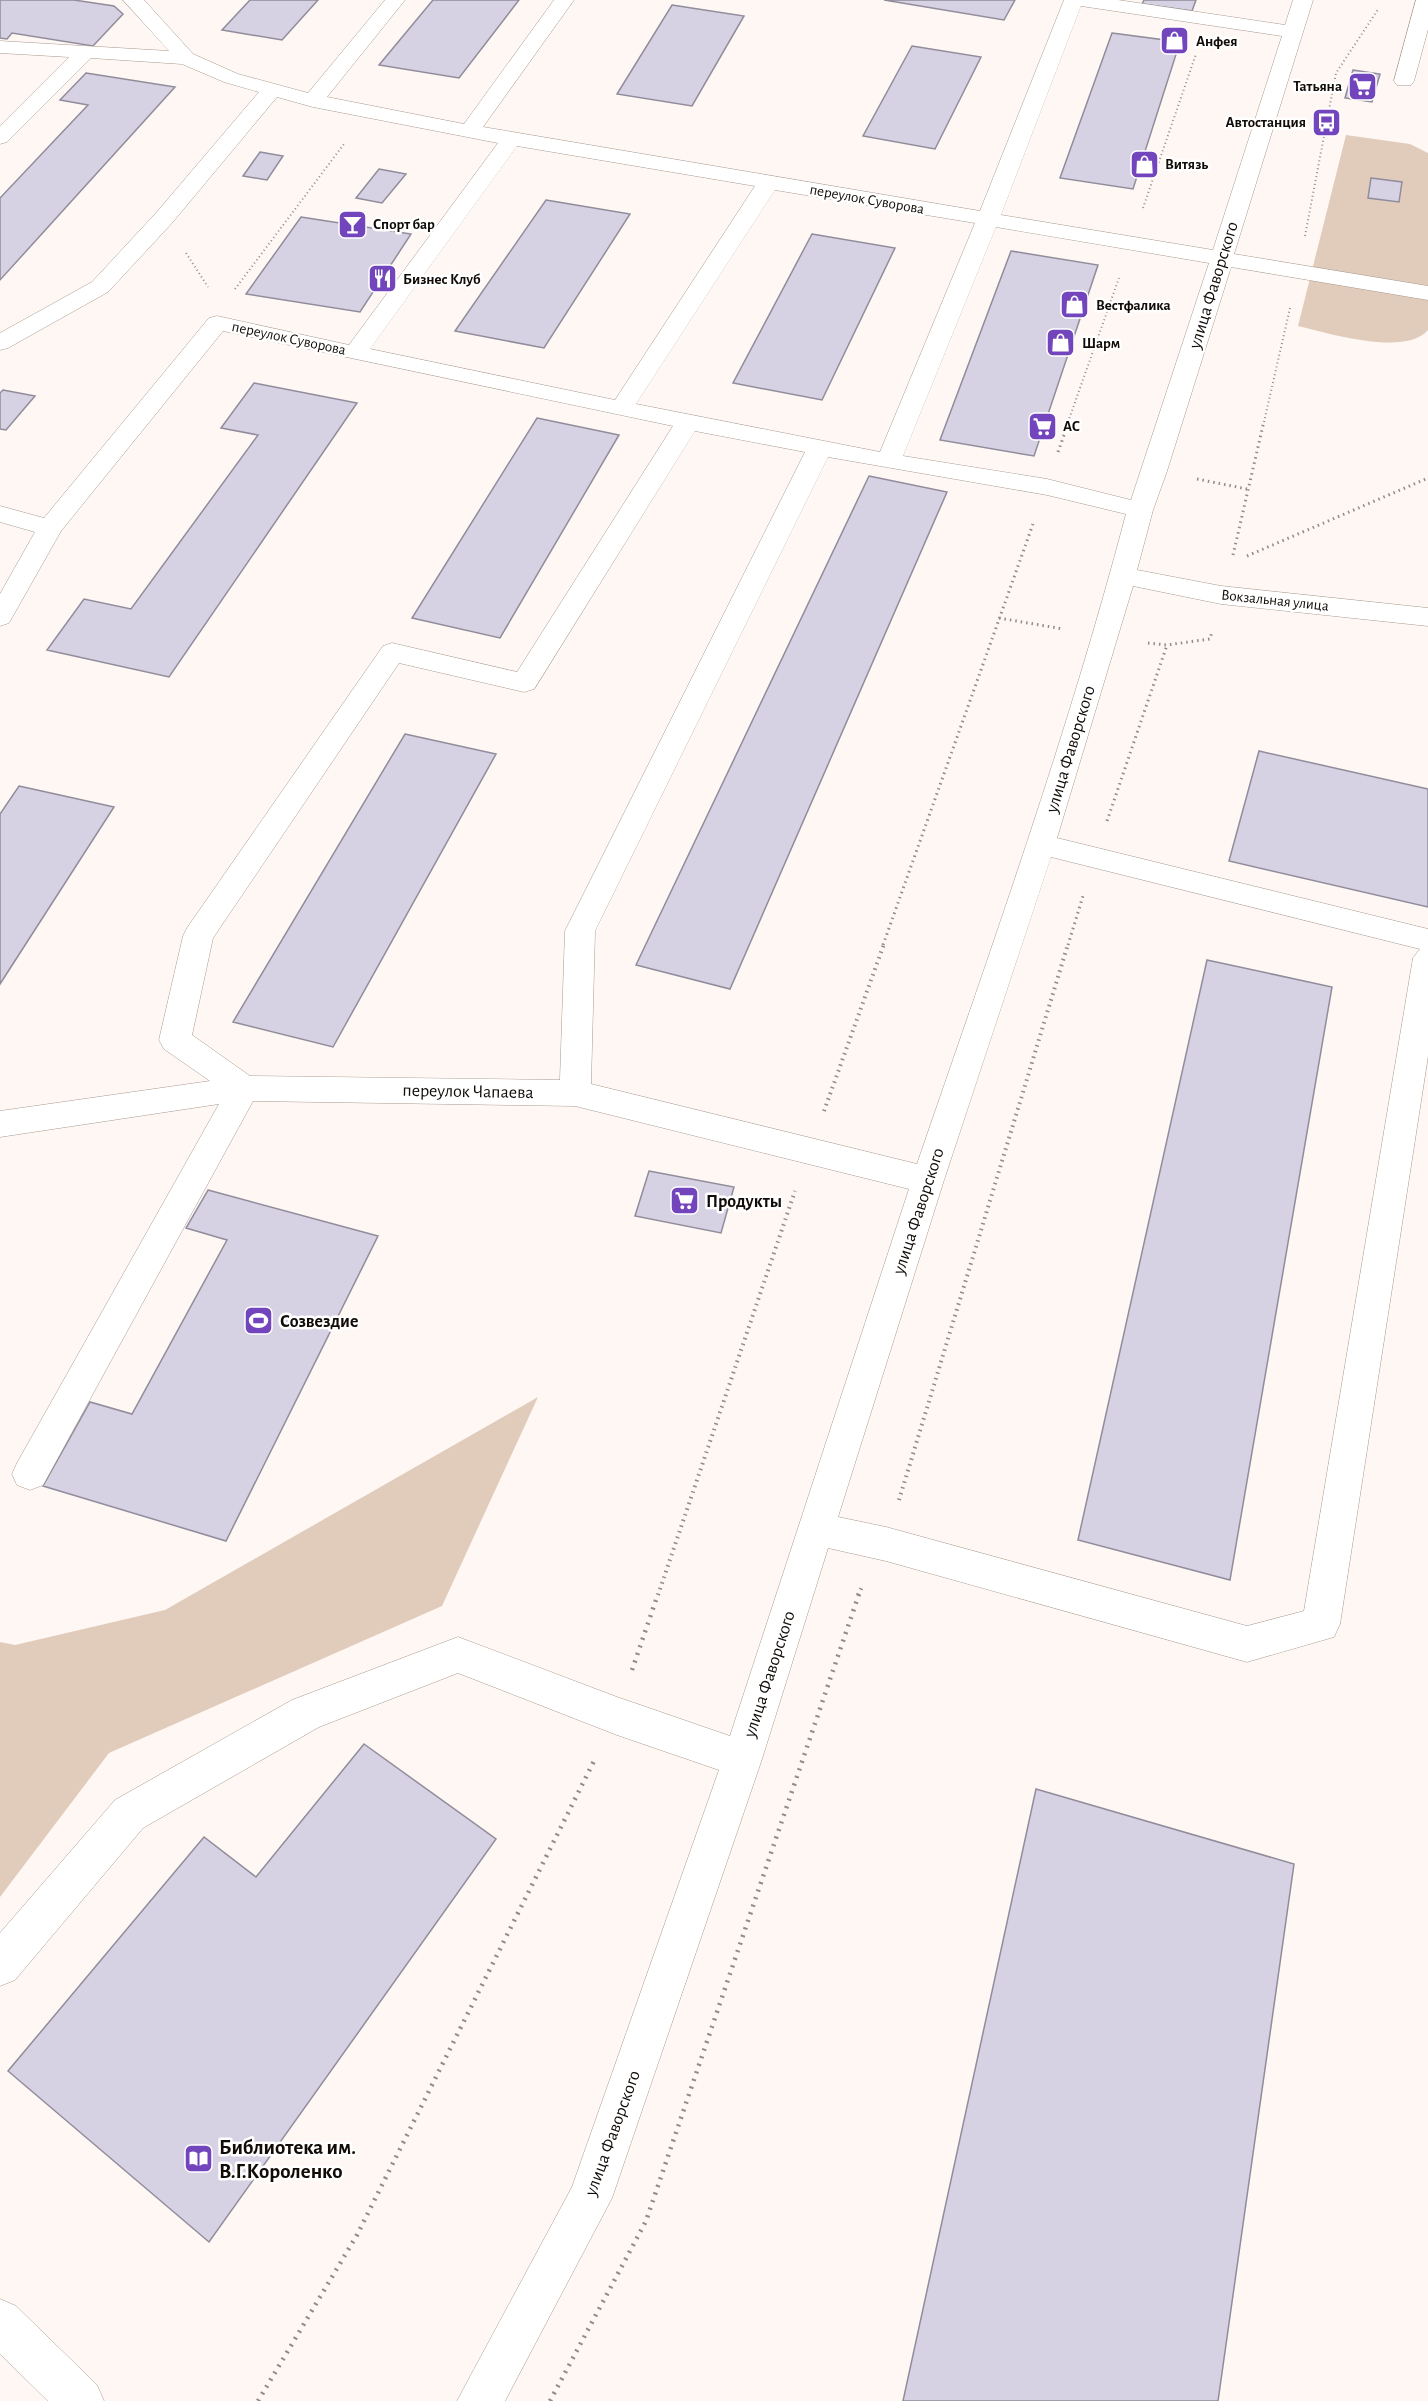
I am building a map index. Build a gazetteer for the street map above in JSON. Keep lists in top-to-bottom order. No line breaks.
{"streets":{"street":["переулок Суворова","улица Фаворского","Вокзальная улица","переулок Чапаева"]},"crossings":[["переулок Суворова","улица Фаворского"],["улица Фаворского","Вокзальная улица"],["улица Фаворского","переулок Чапаева"]],"places":{"shop":["Анфея","Витязь","Вестфалика","Шарм"],"supermarket":["Татьяна","АС","Продукты"],"bus stop":["Автостанция"],"bar":["Спорт бар"],"restaurant":["Бизнес Клуб"],"sports":["Созвездие"],"library":["Библиотека им. В.Г.Короленко"]}}
